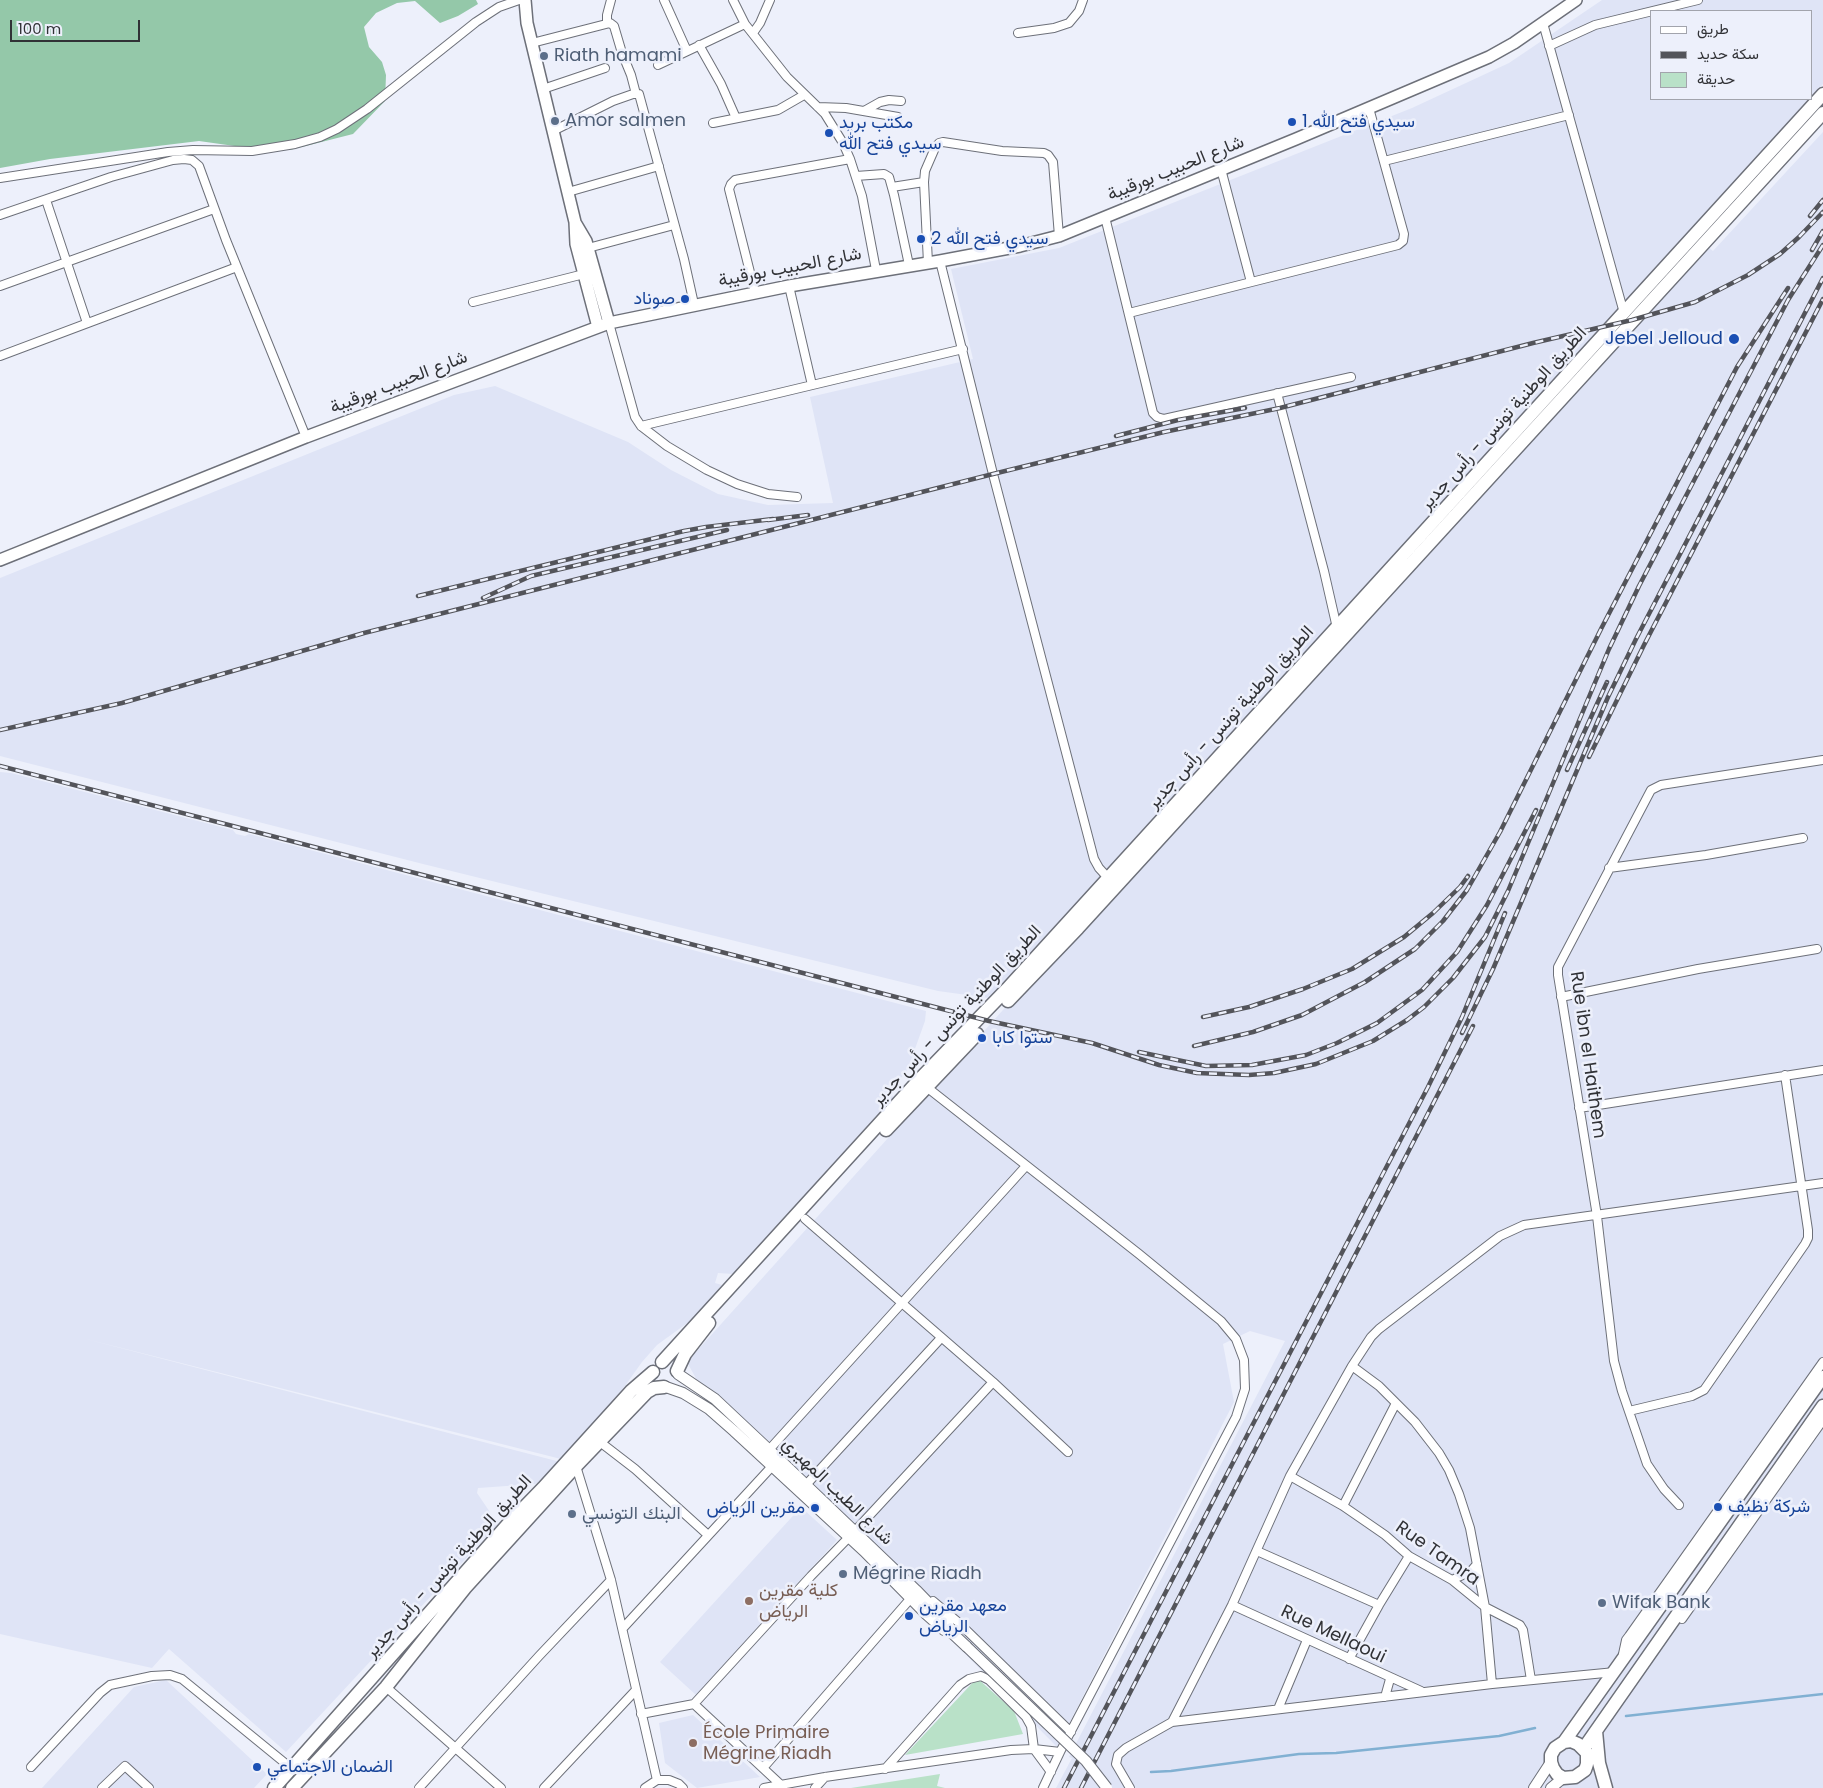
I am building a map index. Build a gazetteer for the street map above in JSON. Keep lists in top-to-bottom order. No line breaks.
{"streets":{"main road":["شارع الحبيب بورقيبة","الطريق الوطنية تونس - رأس جدير"],"street":["Rue ibn el Haithem","شارع الطيب المهيري","Rue Tamra","Rue Mellaoui"]},"crossings":[["الطريق الوطنية تونس - رأس جدير","شارع الطيب المهيري"]],"places":["Riath hamami","Amor salmen","سيدي فتح الله 1","مكتب بريد سيدي فتح الله","2 سيدي فتح الله","صوناد","Jebel Jelloud","ستوا كابا","شركة نظيف","مقرين الرياض","البنك التونسي","Mégrine Riadh","كلية مقرين الرياض","Wifak Bank","معهد مقرين الرياض","École Primaire Mégrine Riadh","الضمان الاجتماعي"],"legend":["طريق","سكة حديد","حديقة"],"scale_bar":"100 m"}
